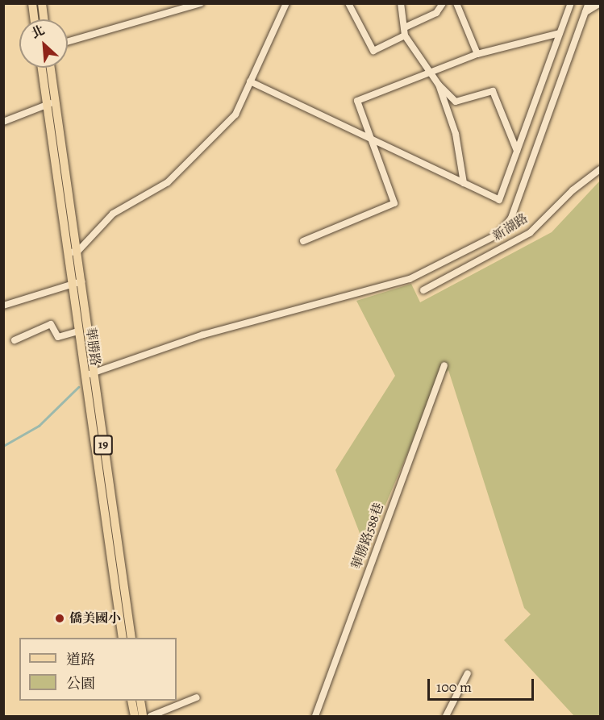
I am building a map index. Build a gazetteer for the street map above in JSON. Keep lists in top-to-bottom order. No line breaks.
{"streets":{"main road":["華勝路","19"],"street":["新湖路","華勝路588巷"]},"places":["僑美國小"],"legend":["道路","公園"],"scale_bar":"100 m","north":"top left"}
